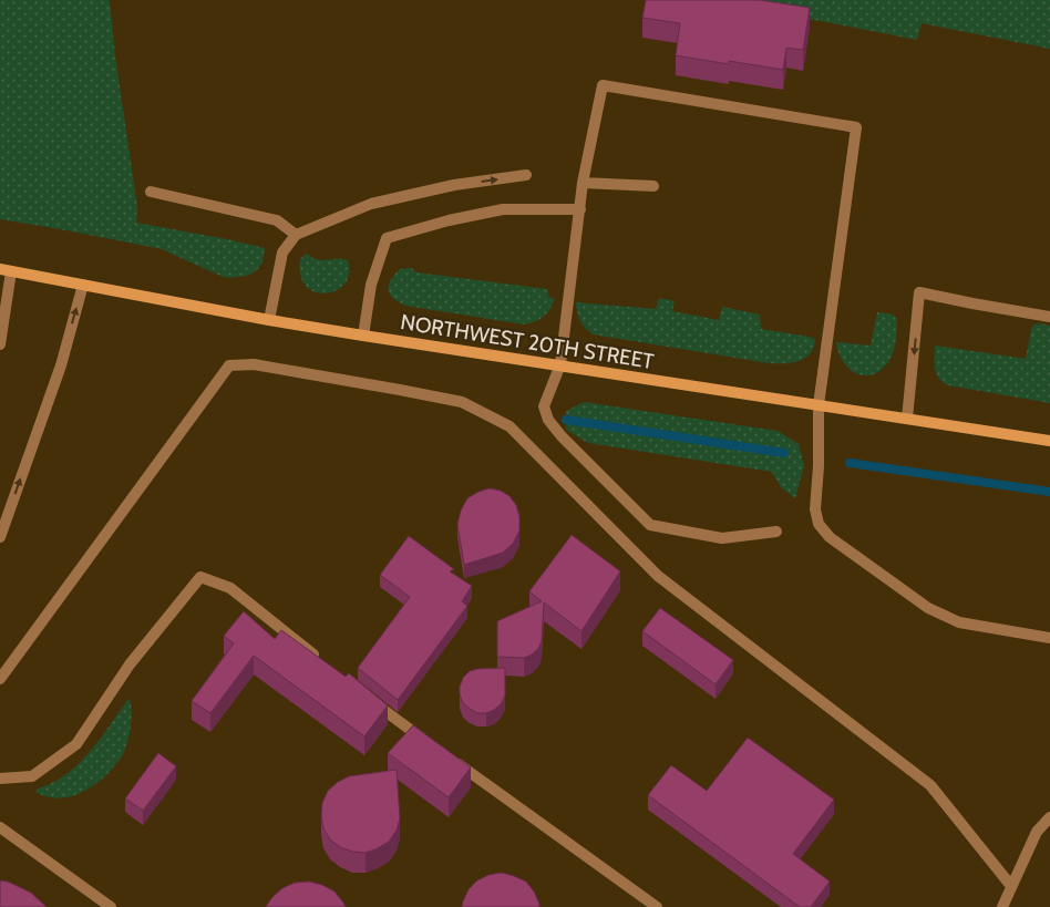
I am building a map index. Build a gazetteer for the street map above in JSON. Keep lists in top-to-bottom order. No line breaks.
{"streets":{"street":["NORTHWEST 20TH STREET"]}}
